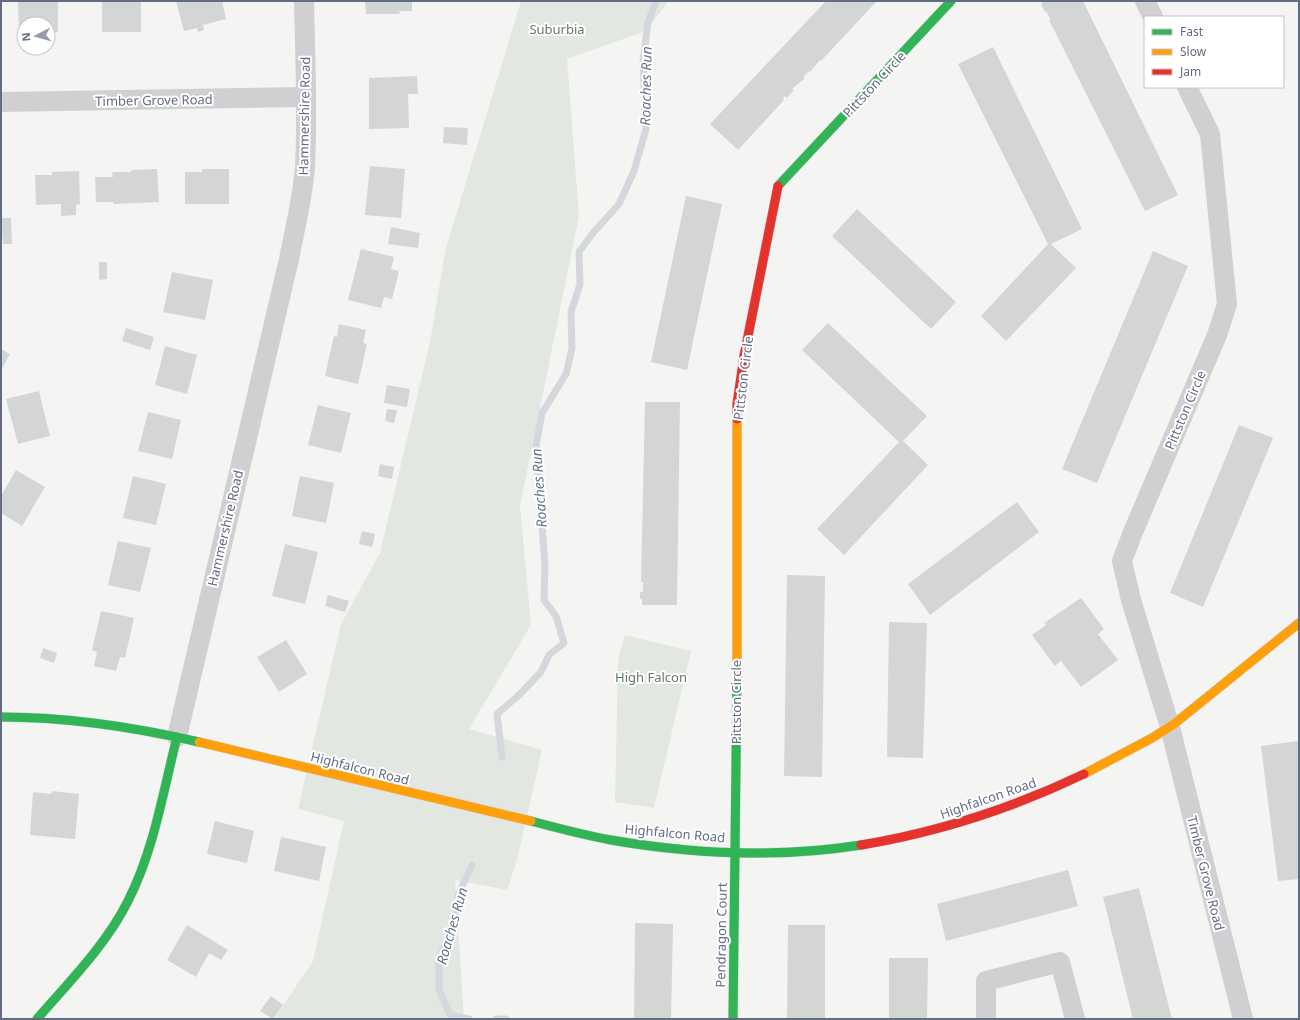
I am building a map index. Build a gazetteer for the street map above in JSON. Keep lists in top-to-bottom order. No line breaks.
{"streets":{"street":["Pittston Circle","Timber Grove Road","Hammershire Road","Highfalcon Road","Pendragon Court"]},"crossings":[["Pittston Circle","Timber Grove Road"],["Pittston Circle","Highfalcon Road"],["Pittston Circle","Pendragon Court"],["Timber Grove Road","Hammershire Road"],["Timber Grove Road","Highfalcon Road"],["Hammershire Road","Highfalcon Road"],["Highfalcon Road","Pendragon Court"]],"water":["Roaches Run"],"parks":["Suburbia","High Falcon"],"legend":["Fast","Slow","Jam"],"north":"left"}
